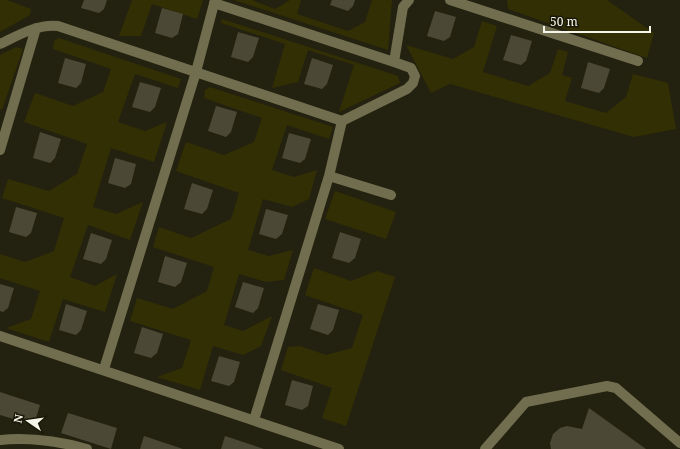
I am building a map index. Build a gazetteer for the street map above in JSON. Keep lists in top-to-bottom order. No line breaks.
{"scale_bar":"50 m","north":"left"}
